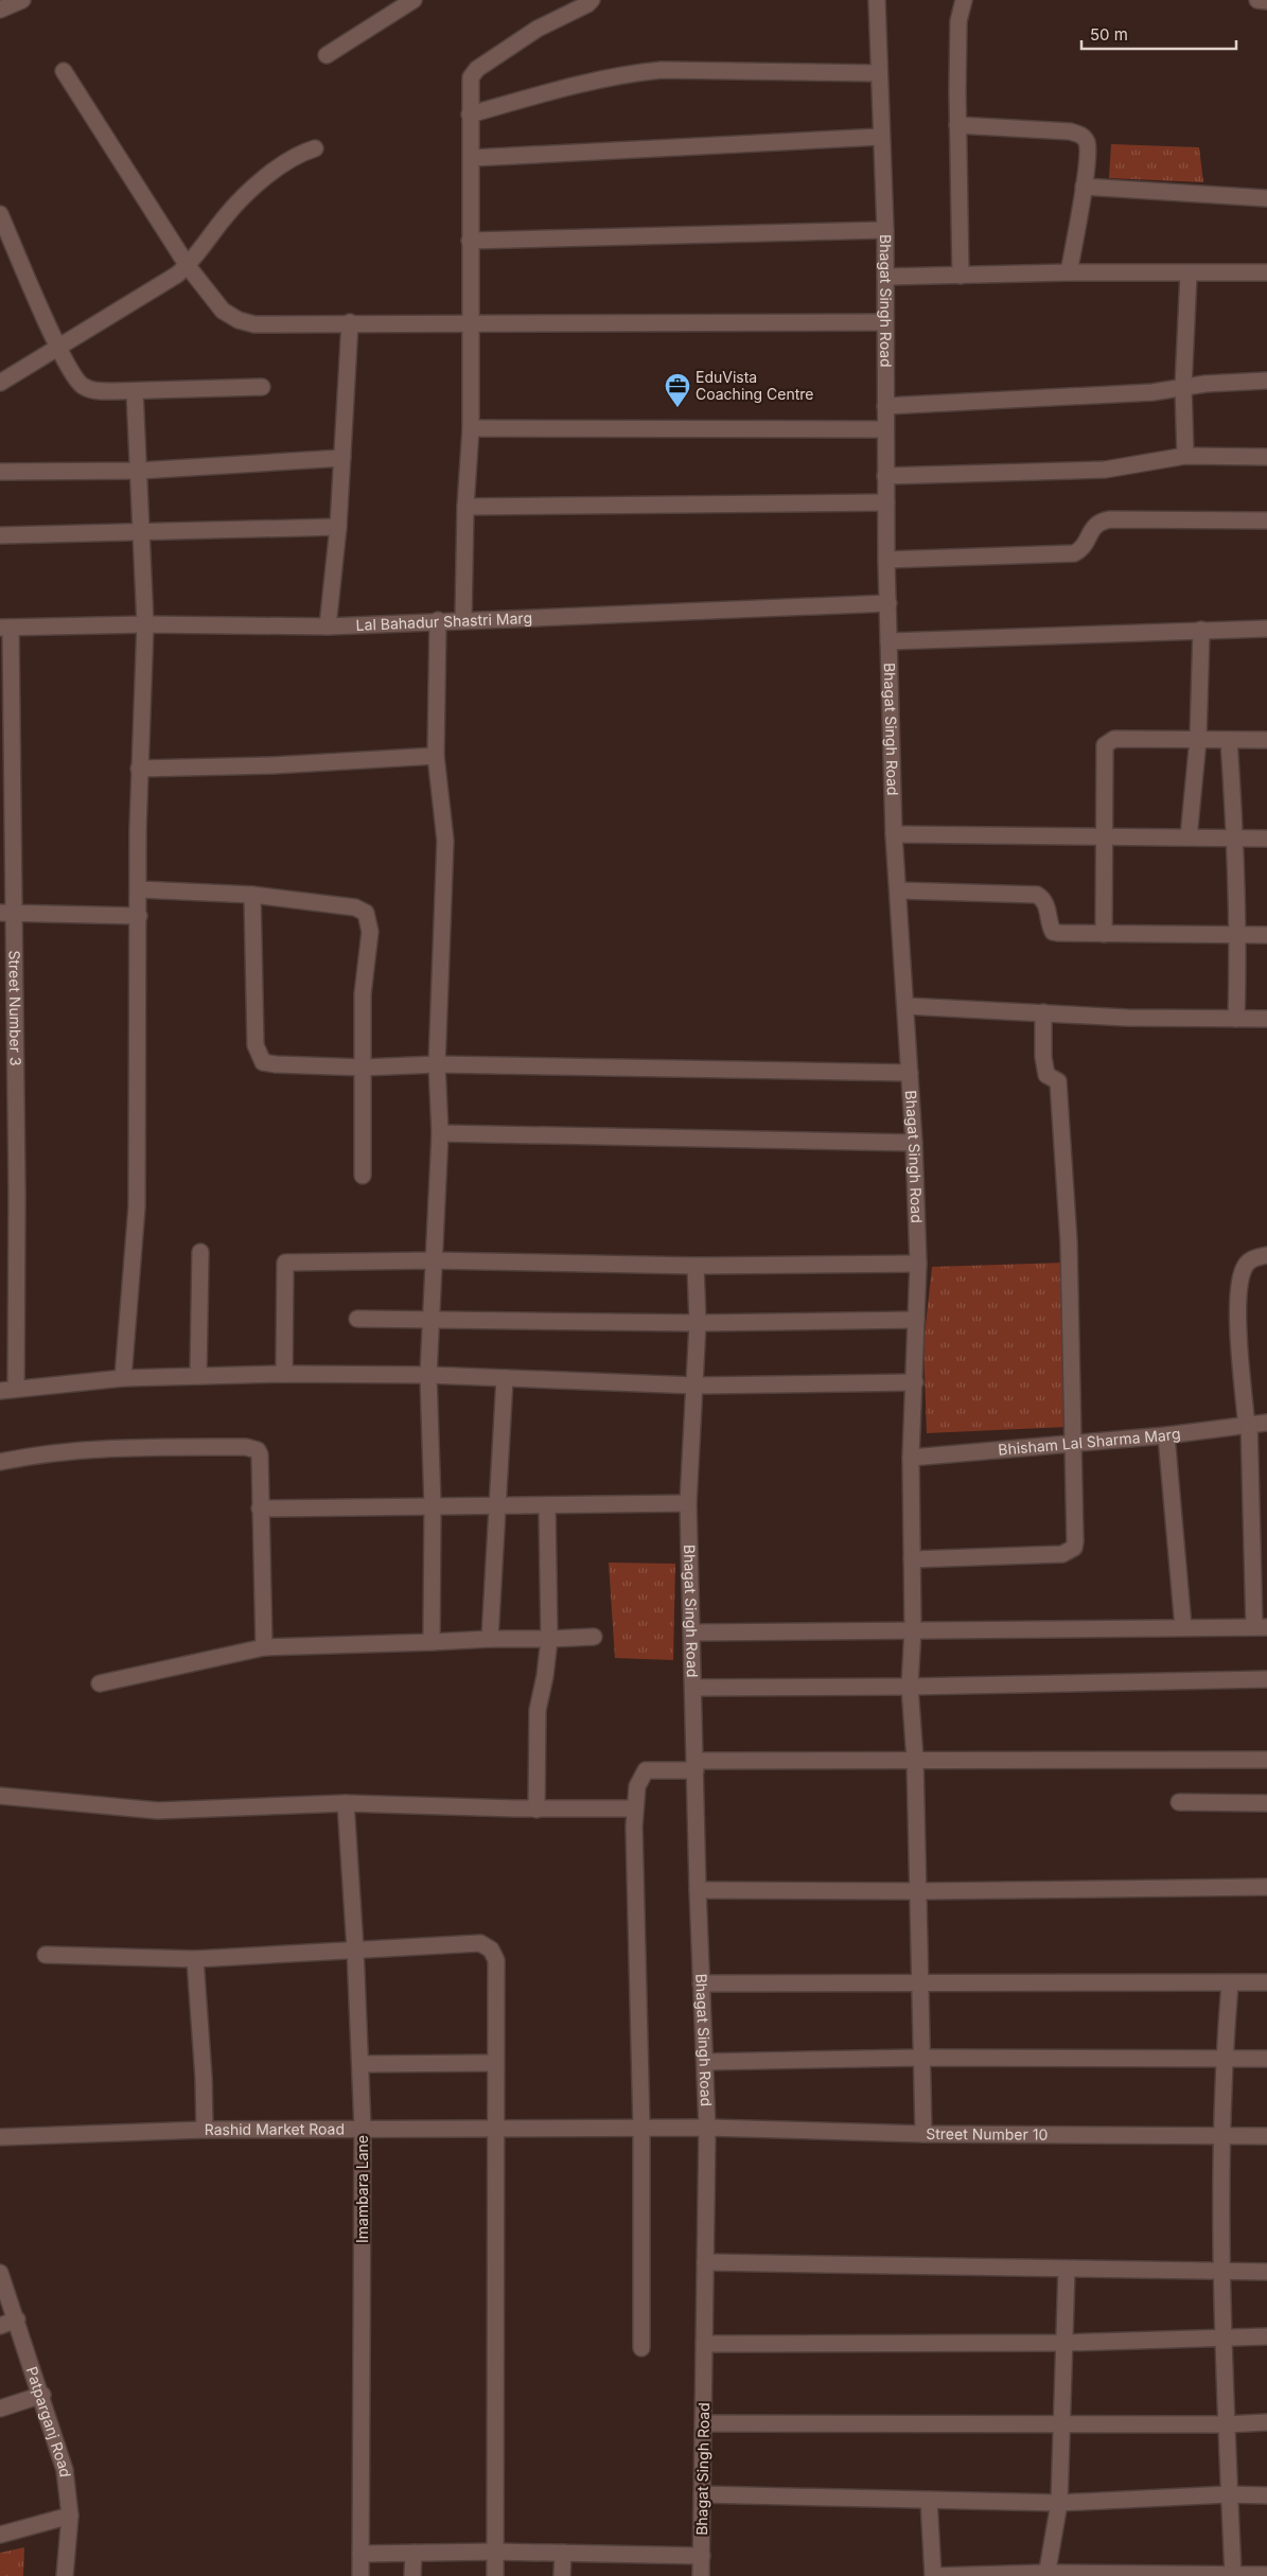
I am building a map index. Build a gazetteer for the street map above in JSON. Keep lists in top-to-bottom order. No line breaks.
{"streets":{"street":["Bhagat Singh Road","Lal Bahadur Shastri Marg","Street Number 3","Bhisham Lal Sharma Marg","Rashid Market Road","Street Number 10","Imambara Lane","Patparganj Road"]},"crossings":[["Bhagat Singh Road","Lal Bahadur Shastri Marg"],["Bhagat Singh Road","Bhisham Lal Sharma Marg"],["Bhagat Singh Road","Rashid Market Road"],["Bhagat Singh Road","Street Number 10"],["Lal Bahadur Shastri Marg","Street Number 3"],["Rashid Market Road","Street Number 10"],["Rashid Market Road","Imambara Lane"]],"places":{"office":["EduVista Coaching Centre"]},"scale_bar":"50 m"}
